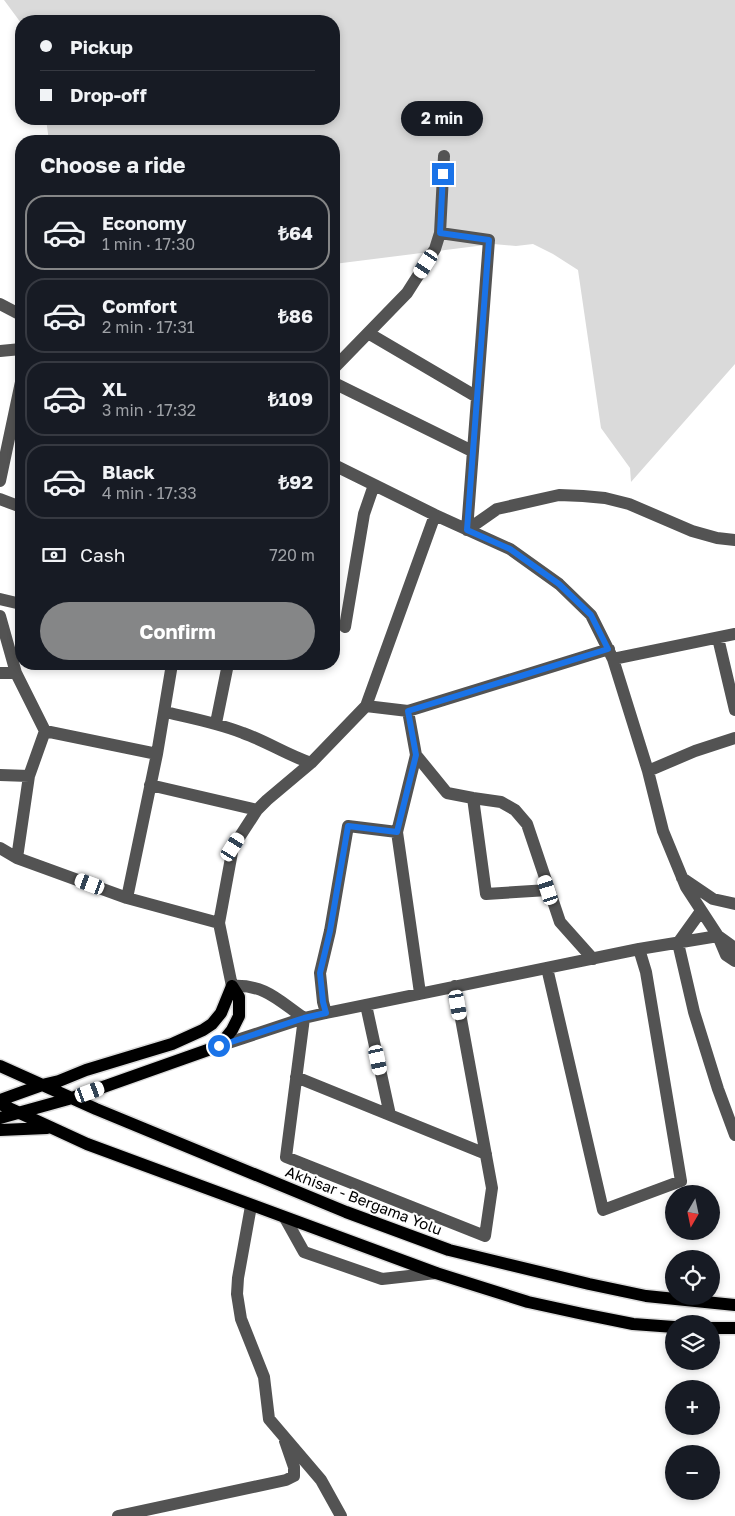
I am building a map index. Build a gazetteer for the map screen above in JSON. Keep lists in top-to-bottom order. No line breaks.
{"streets":{"main road":["Akhisar - Bergama Yolu"]},"north":"bottom","page":{"banner":["Pickup","Drop-off"],"bubble":"2 min","heading":"Choose a ride","list":[{"name":"Economy","note":"1 min · 17:30","value":"₺64"},{"name":"Comfort","note":"2 min · 17:31","value":"₺86"},{"name":"XL","note":"3 min · 17:32","value":"₺109"},{"name":"Black","note":"4 min · 17:33","value":"₺92"}],"pay":["Cash","720 m"],"buttons":"Confirm","map_buttons":["+","−"]}}
